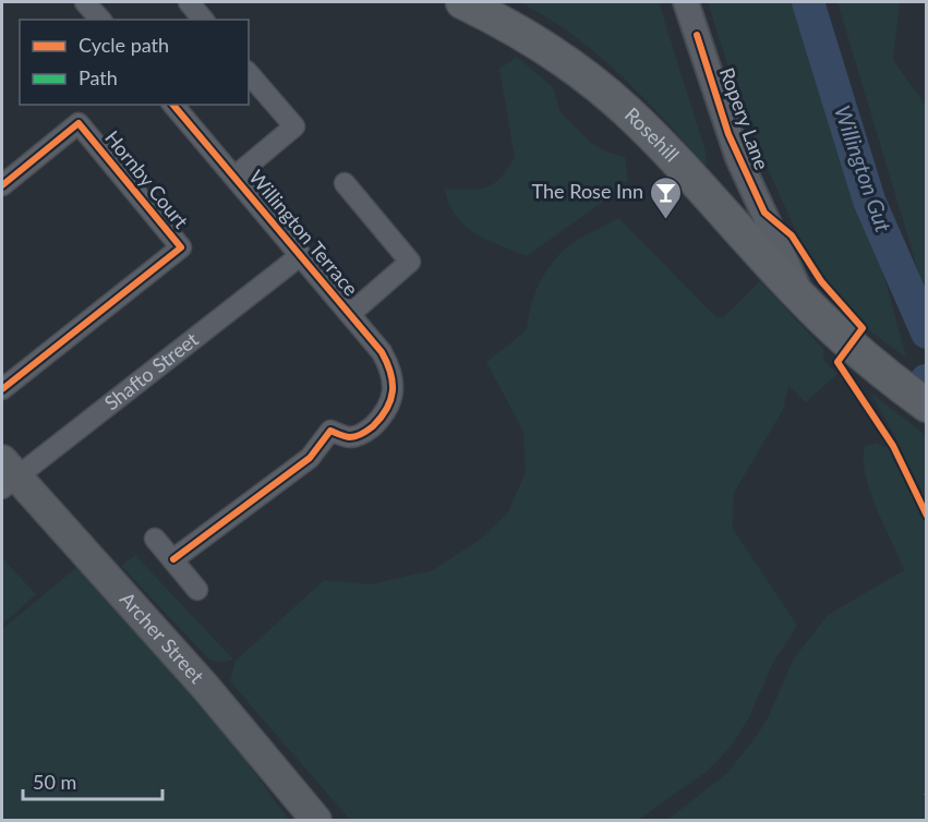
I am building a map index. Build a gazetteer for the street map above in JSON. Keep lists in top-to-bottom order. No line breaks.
{"streets":{"main road":["Rosehill","Archer Street"],"street":["Ropery Lane","Hornby Court","Willington Terrace","Shafto Street"]},"crossings":[["Ropery Lane","Rosehill"],["Willington Terrace","Shafto Street"],["Shafto Street","Archer Street"]],"water":["Willington Gut"],"places":{"bar":["The Rose Inn"]},"legend":["Cycle path","Path"],"scale_bar":"50 m"}
